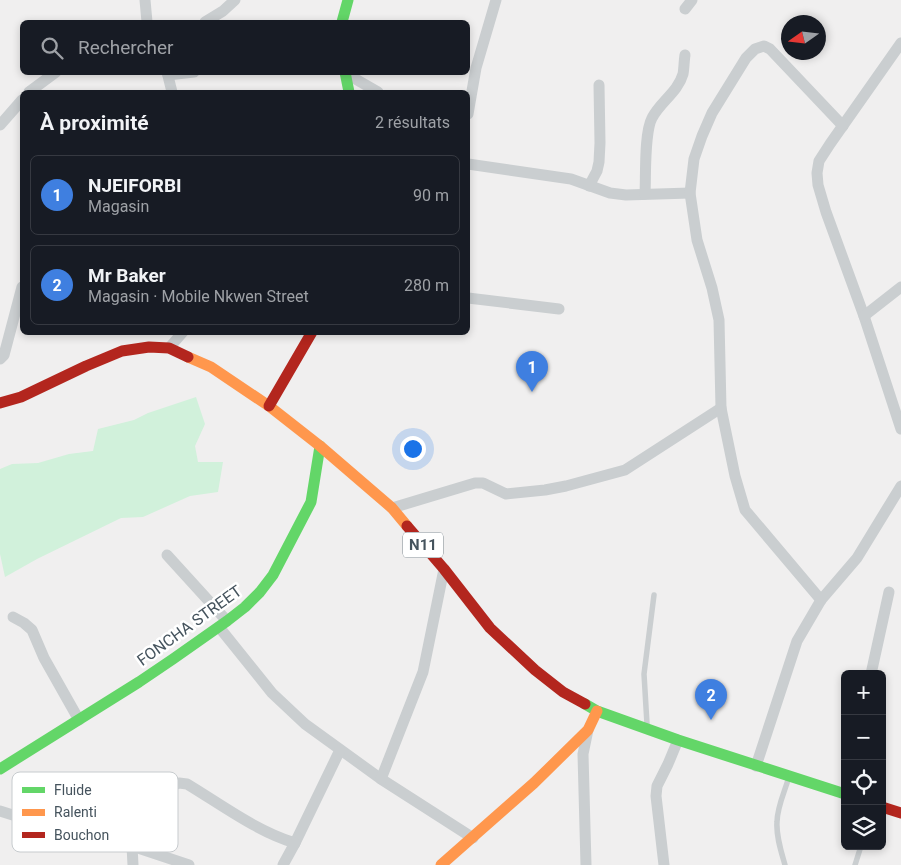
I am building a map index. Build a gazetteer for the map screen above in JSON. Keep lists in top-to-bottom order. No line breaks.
{"streets":{"main road":["N11","FONCHA STREET"]},"crossings":[["N11","FONCHA STREET"]],"legend":["Fluide","Ralenti","Bouchon"],"north":"left","page":{"search":"Rechercher","heading":["À proximité","2 résultats"],"list":[{"mark":"1","name":"NJEIFORBI","note":"Magasin","value":"90 m"},{"mark":"2","name":"Mr Baker","note":"Magasin · Mobile Nkwen Street","value":"280 m"}],"pins":["1","2"],"map_buttons":["+","−"]}}
